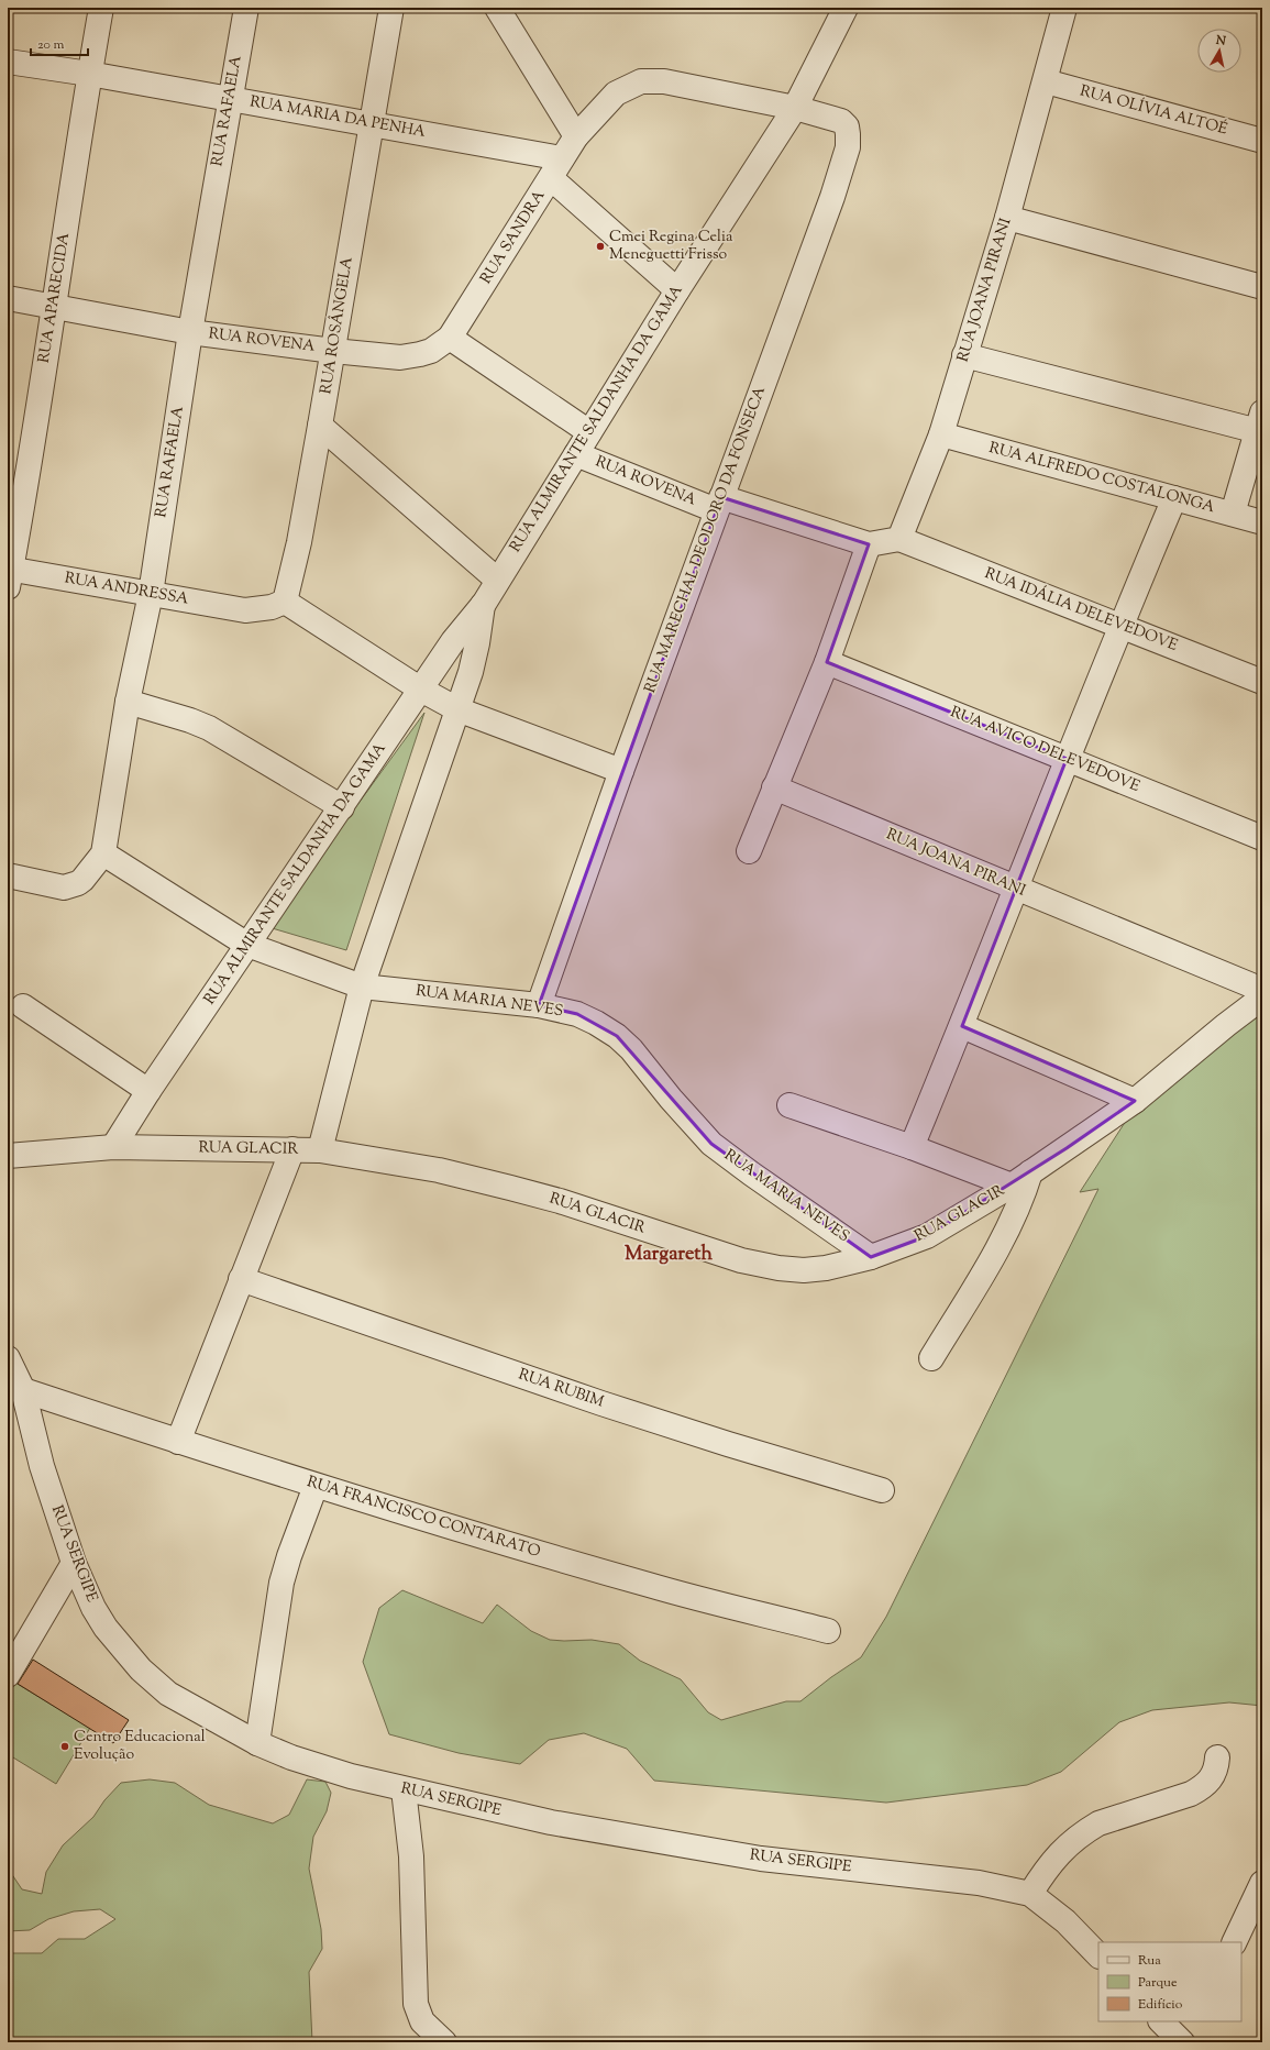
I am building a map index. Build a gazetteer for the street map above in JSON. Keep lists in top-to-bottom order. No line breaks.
{"streets":{"street":["RUA RAFAELA","RUA OLÍVIA ALTOÉ","RUA MARIA DA PENHA","RUA SANDRA","RUA JOANA PIRANI","RUA APARECIDA","RUA ROSÂNGELA","RUA ROVENA","RUA ALMIRANTE SALDANHA DA GAMA","RUA ALFREDO COSTALONGA","RUA MARECHAL DEODORO DA FONSECA","RUA ANDRESSA","RUA IDÁLIA DELEVEDOVE","RUA AVICO DELEVEDOVE","RUA MARIA NEVES","RUA GLACIR","RUA RUBIM","RUA FRANCISCO CONTARATO","RUA SERGIPE"]},"crossings":[["RUA RAFAELA","RUA MARIA DA PENHA"],["RUA RAFAELA","RUA ROVENA"],["RUA RAFAELA","RUA ANDRESSA"],["RUA RAFAELA","RUA MARIA NEVES"],["RUA OLÍVIA ALTOÉ","RUA JOANA PIRANI"],["RUA MARIA DA PENHA","RUA SANDRA"],["RUA MARIA DA PENHA","RUA APARECIDA"],["RUA MARIA DA PENHA","RUA ROSÂNGELA"],["RUA SANDRA","RUA ROVENA"],["RUA SANDRA","RUA MARECHAL DEODORO DA FONSECA"],["RUA JOANA PIRANI","RUA ALFREDO COSTALONGA"],["RUA JOANA PIRANI","RUA IDÁLIA DELEVEDOVE"],["RUA APARECIDA","RUA ROVENA"],["RUA APARECIDA","RUA ANDRESSA"],["RUA ROSÂNGELA","RUA ROVENA"],["RUA ROSÂNGELA","RUA ANDRESSA"],["RUA ROVENA","RUA ALMIRANTE SALDANHA DA GAMA"],["RUA ROVENA","RUA MARECHAL DEODORO DA FONSECA"],["RUA ALMIRANTE SALDANHA DA GAMA","RUA MARECHAL DEODORO DA FONSECA"],["RUA ALMIRANTE SALDANHA DA GAMA","RUA MARIA NEVES"],["RUA ALMIRANTE SALDANHA DA GAMA","RUA GLACIR"],["RUA MARECHAL DEODORO DA FONSECA","RUA MARIA NEVES"],["RUA MARIA NEVES","RUA GLACIR"],["RUA FRANCISCO CONTARATO","RUA SERGIPE"]],"districts":["Margareth"],"places":["Cmei Regina Celia Meneguetti Frisso","Centro Educacional Evolução"],"legend":["Rua","Parque","Edifício"],"scale_bar":"20 m","north":"top"}
